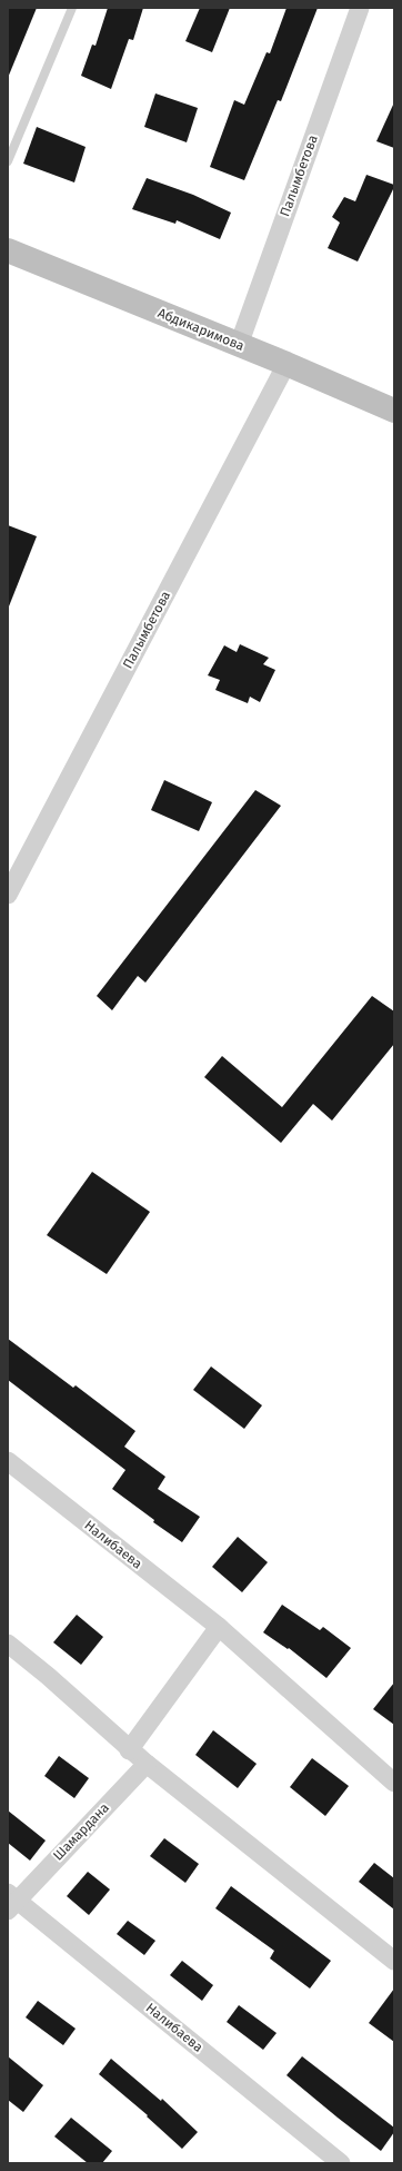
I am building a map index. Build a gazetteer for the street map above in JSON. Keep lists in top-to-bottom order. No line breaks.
{"streets":{"main road":["Абдикаримова"],"street":["Палымбетова","Налибаева","Шамардана"]},"crossings":[["Палымбетова","Абдикаримова"],["Налибаева","Шамардана"]]}
